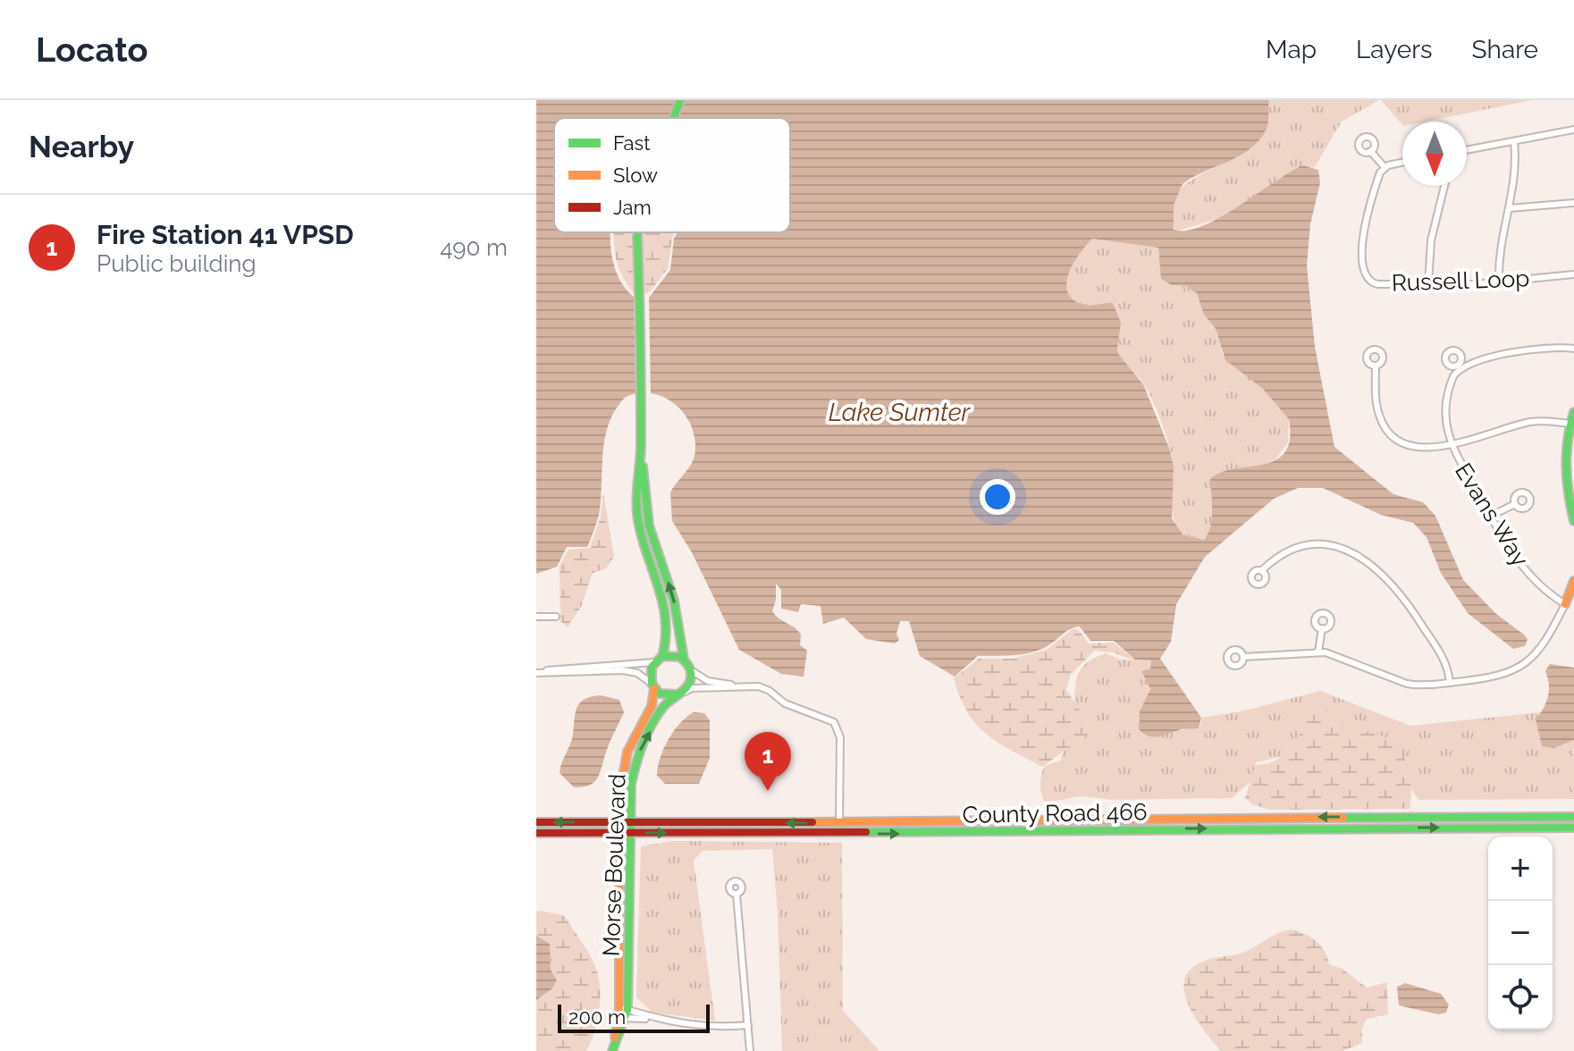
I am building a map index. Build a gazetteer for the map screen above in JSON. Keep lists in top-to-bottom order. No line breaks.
{"streets":{"main road":["County Road 466","Morse Boulevard"],"street":["Russell Loop","Evans Way"]},"crossings":[["County Road 466","Morse Boulevard"]],"water":["Lake Sumter"],"legend":["Fast","Slow","Jam"],"scale_bar":"200 m","north":"bottom","page":{"header":"Locato","nav":["Map","Layers","Share"],"heading":"Nearby","list":[{"mark":"1","name":"Fire Station 41 VPSD","note":"Public building","value":"490 m"}],"pins":"1","map_buttons":["+","−"],"scale":"200 m"}}
